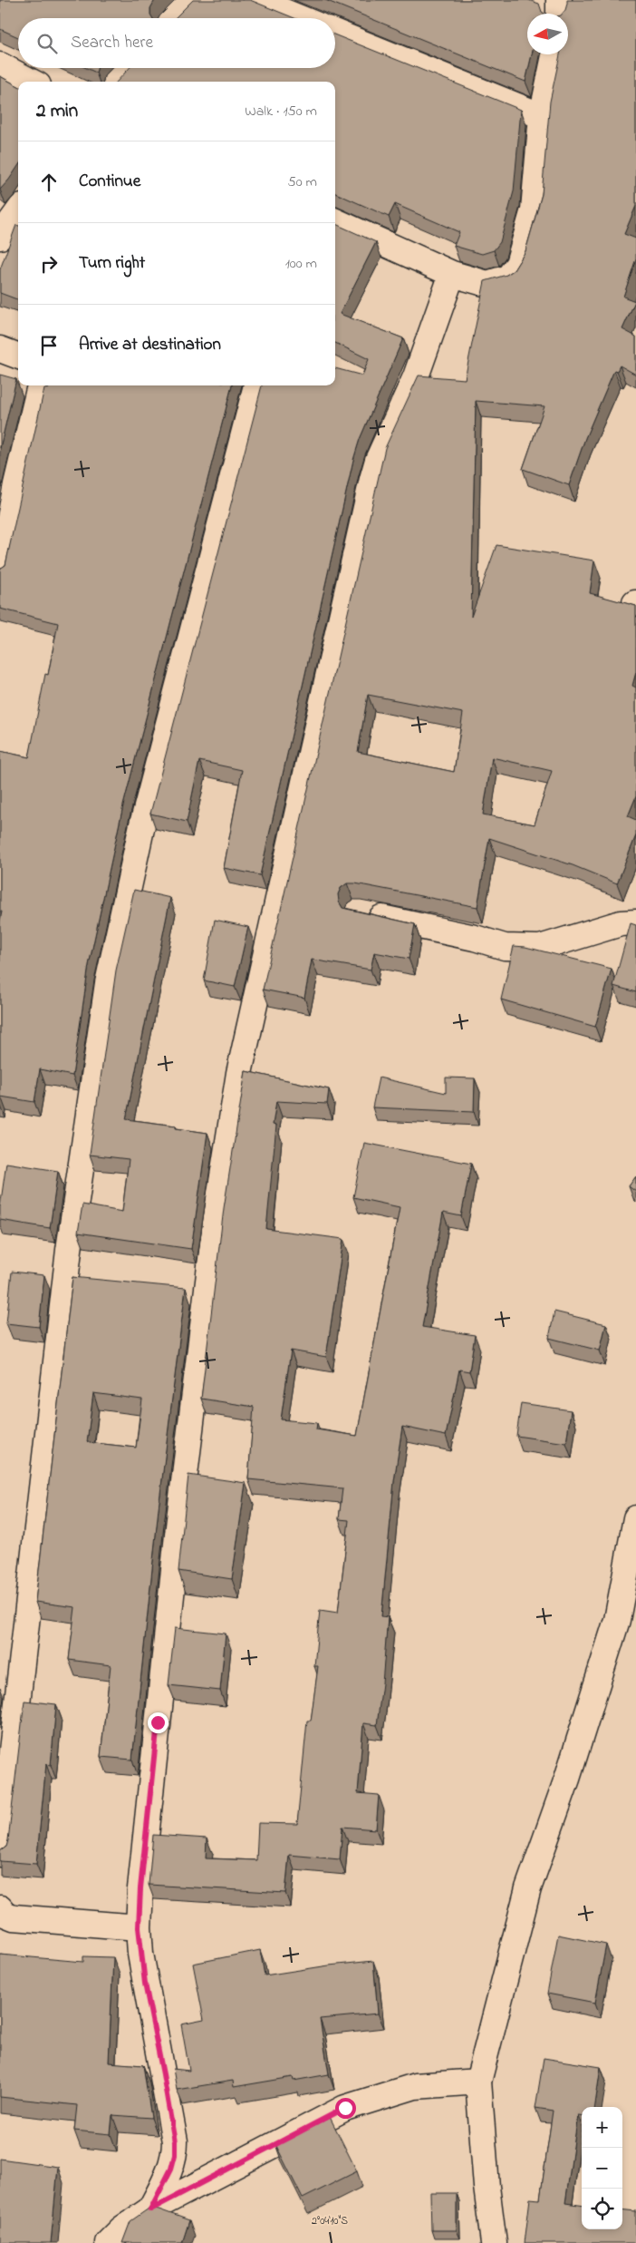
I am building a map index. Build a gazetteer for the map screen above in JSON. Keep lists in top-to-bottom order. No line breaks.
{"north":"left","page":{"search":"Search here","heading":["2 min","Walk · 150 m"],"list":[["Continue","50 m"],["Turn right","100 m"],"Arrive at destination"],"map_buttons":["+","−"]},"coordinates":["2°04'10\"S"]}
